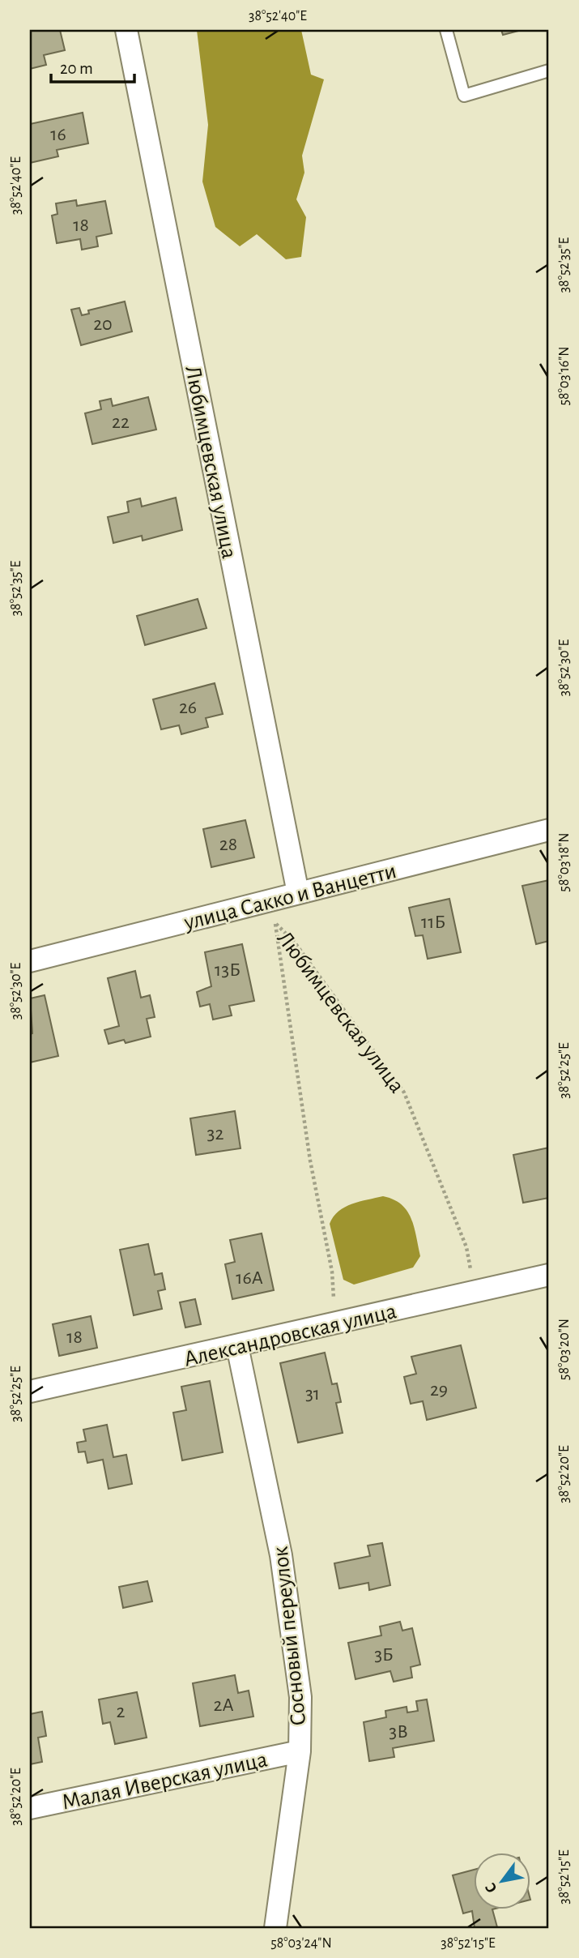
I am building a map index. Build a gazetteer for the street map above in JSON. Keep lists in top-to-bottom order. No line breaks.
{"streets":{"street":["Любимцевская улица","улица Сакко и Ванцетти","Александровская улица","Сосновый переулок","Малая Иверская улица"]},"crossings":[["Любимцевская улица","улица Сакко и Ванцетти"],["Любимцевская улица","Александровская улица"],["Александровская улица","Сосновый переулок"],["Сосновый переулок","Малая Иверская улица"]],"house_numbers":["16","18","20","22","26","28","11Б","13Б","32","16А","18","29","31","3Б","2А","2","3В"],"scale_bar":"20 m","north":"bottom left","coordinates":["38°52'40\"E","38°52'35\"E","58°03'16\"N","38°52'30\"E","58°03'18\"N","38°52'25\"E","58°03'20\"N","38°52'20\"E","38°52'15\"E","58°03'24\"N"]}
